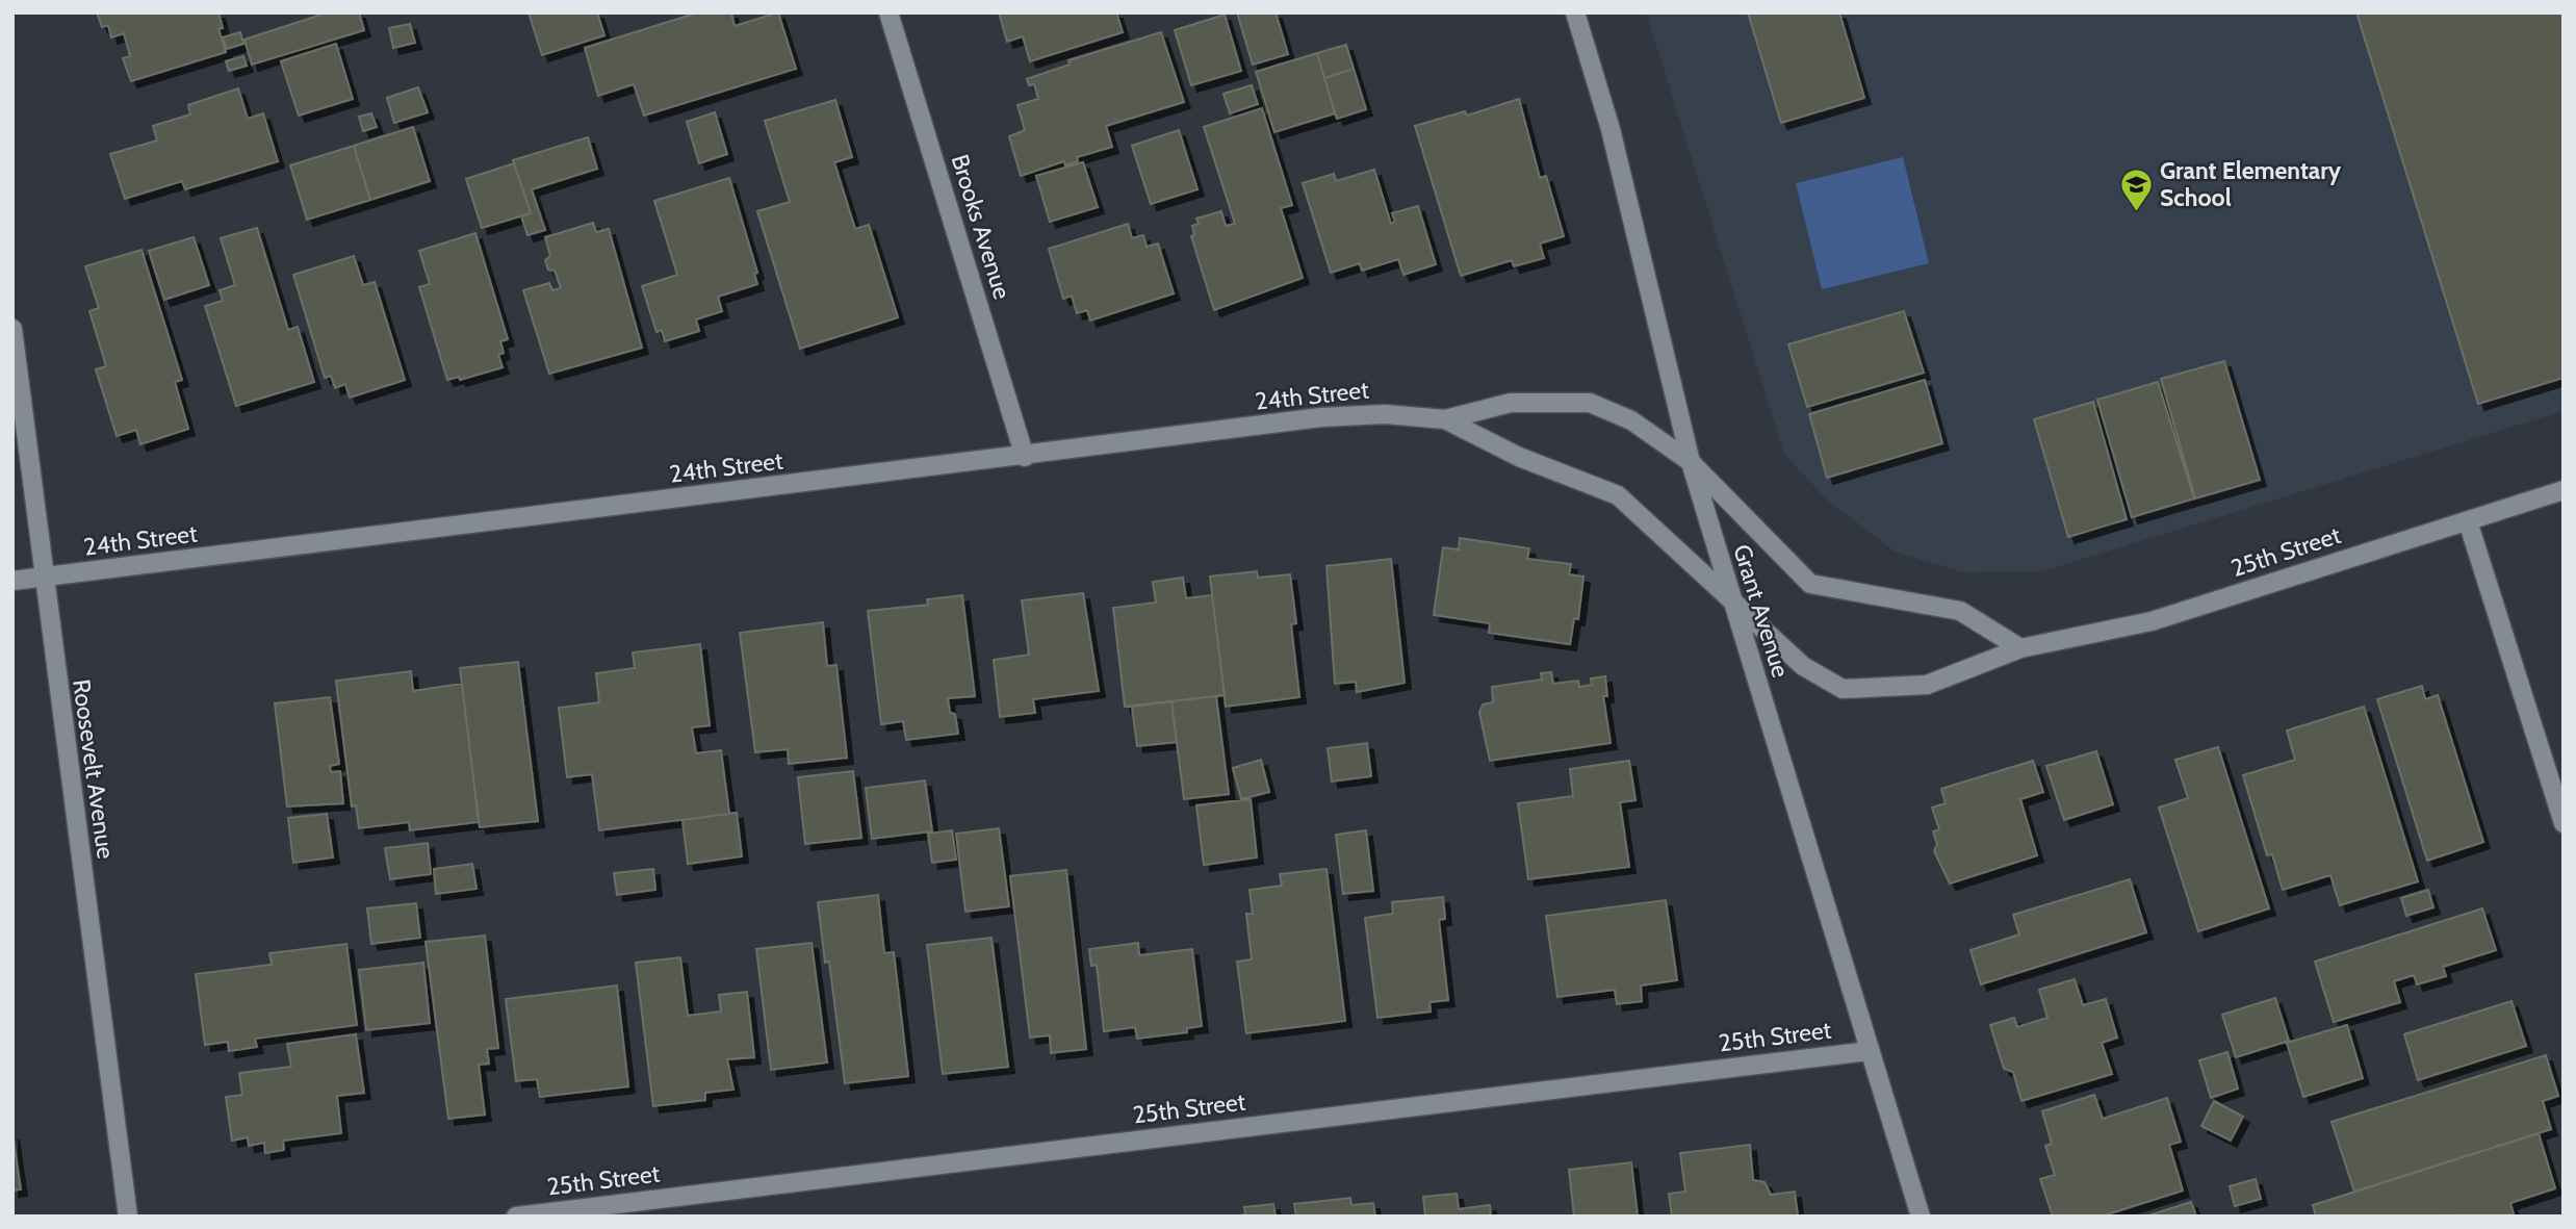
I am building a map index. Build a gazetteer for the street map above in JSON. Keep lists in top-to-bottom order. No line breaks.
{"streets":{"street":["Brooks Avenue","24th Street","25th Street","Grant Avenue","Roosevelt Avenue"]},"crossings":[["Brooks Avenue","24th Street"],["24th Street","25th Street"],["24th Street","Grant Avenue"],["24th Street","Roosevelt Avenue"],["25th Street","Grant Avenue"]],"places":{"school or university":["Grant Elementary School"]}}
